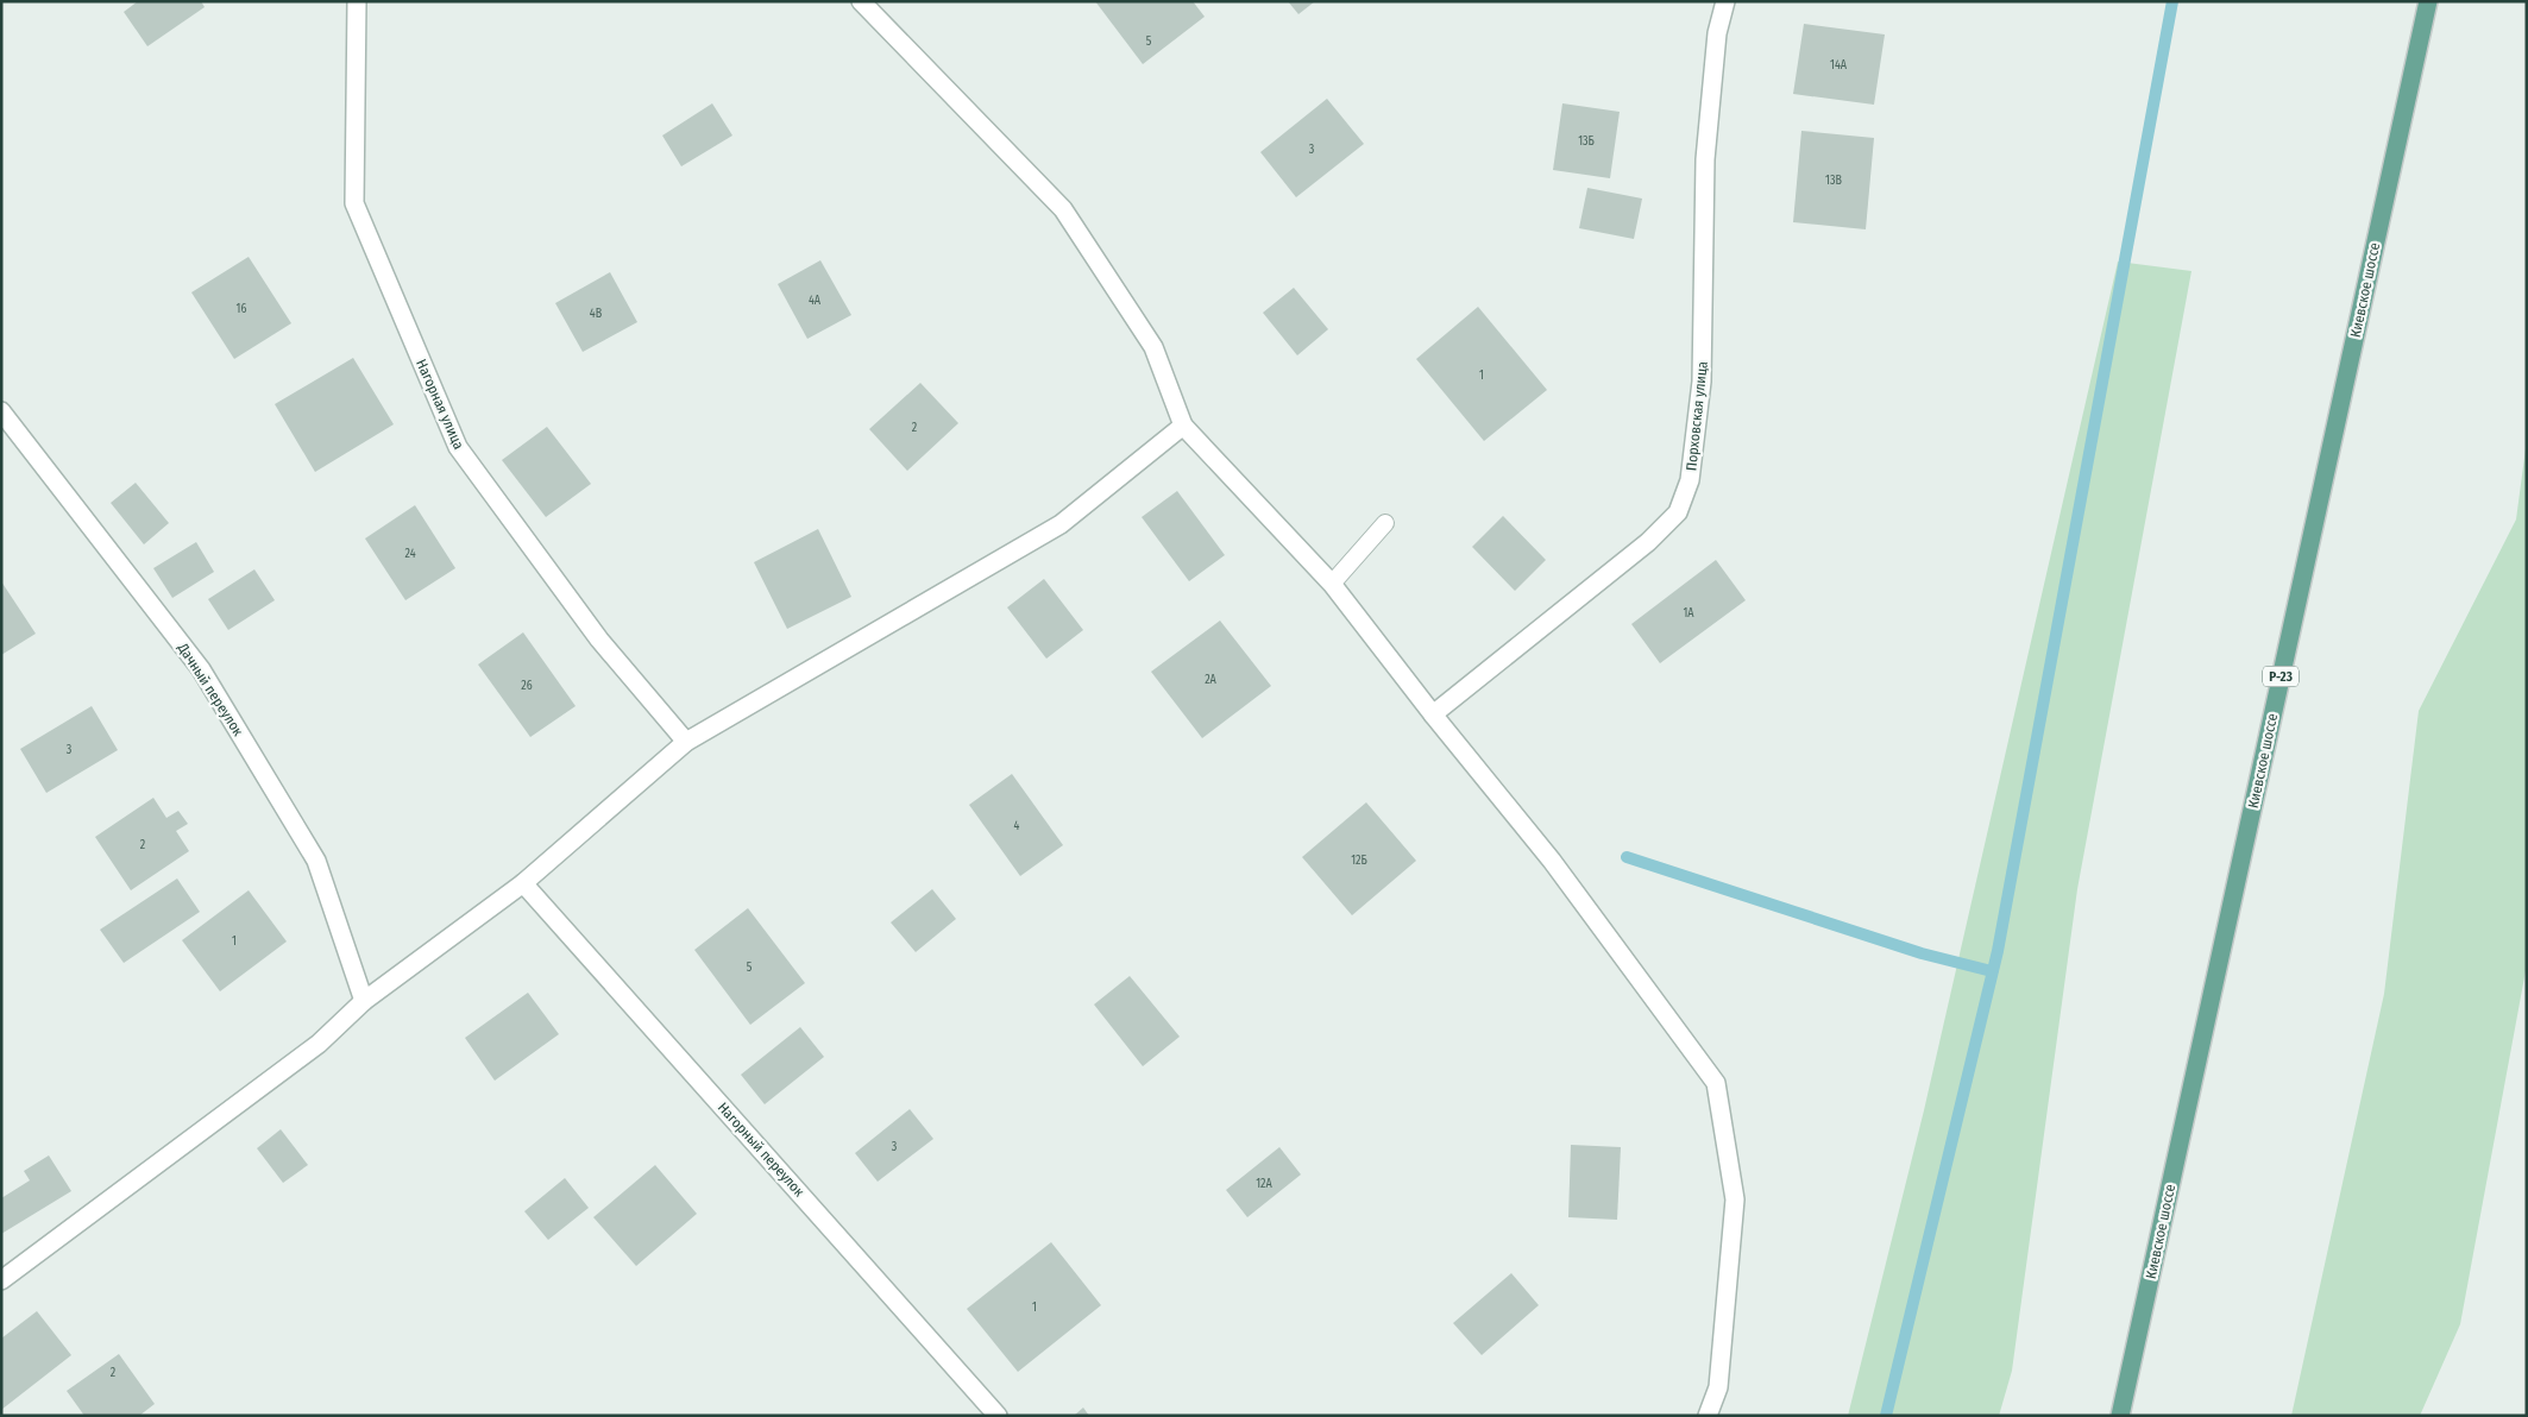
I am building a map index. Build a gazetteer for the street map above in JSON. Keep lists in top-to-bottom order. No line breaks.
{"streets":{"main road":["Киевское шоссе","Р-23"],"street":["Нагорная улица","Порховская улица","Дачный переулок","Нагорный переулок"]},"house_numbers":["5","14А","13Б","3","13В","4А","16","4В","1","2","24","1А","2А","26","3","4","2","12Б","1","5","3","12А","1","2"]}
